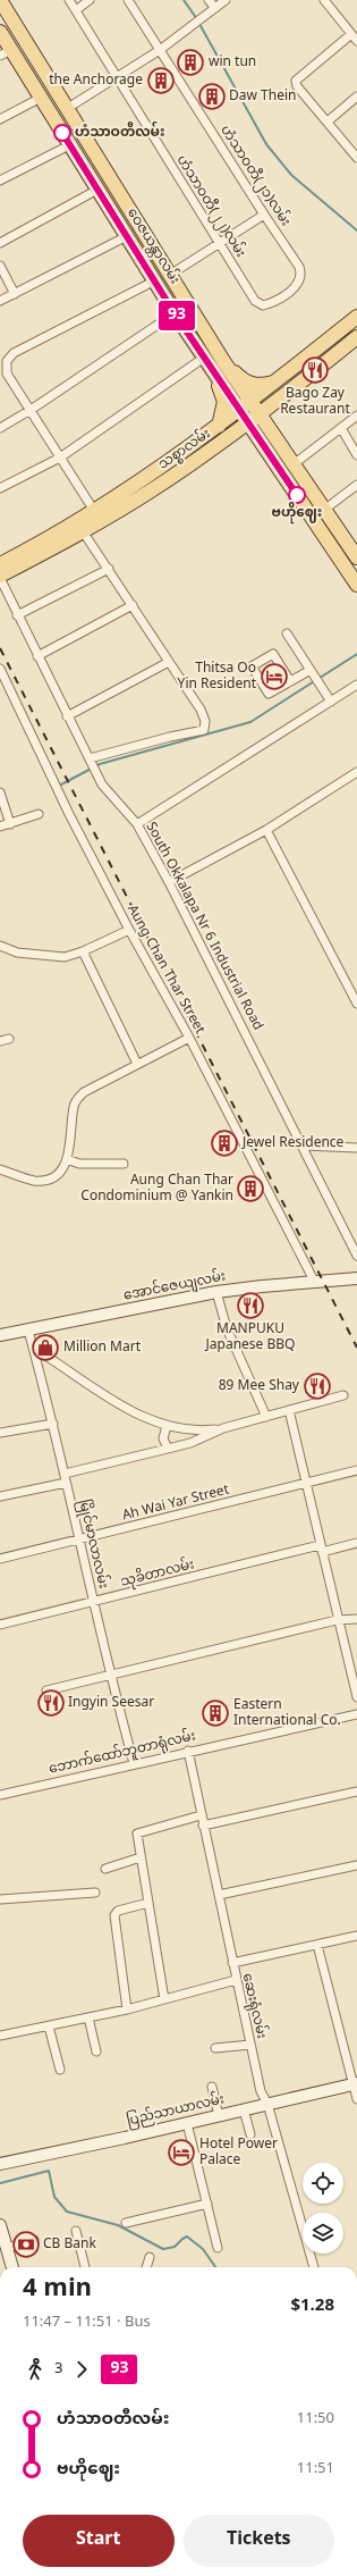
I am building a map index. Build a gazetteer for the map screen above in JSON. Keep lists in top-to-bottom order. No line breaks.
{"streets":{"main road":["ဝေဇယန္တာလမ်း","သစ္စာလမ်း","အောင်ဇေယျလမ်း","ပြည်သာယာလမ်း"],"street":["ဟံသာဝတီ(၂၁)လမ်း","ဟံသာဝတီ(၂၂)လမ်း","South Okkalapa Nr 6 Industrial Road","Aung Chan Thar Street","Ah Wai Yar Street","မြိုင်မာလာလမ်း","သုခိတာလမ်း","ဘောက်ထော်ဘူတာရုံလမ်း","ဆေးရုံလမ်း"]},"crossings":[["ဟံသာဝတီ(၂၁)လမ်း","ဟံသာဝတီ(၂၂)လမ်း"],["ဝေဇယန္တာလမ်း","သစ္စာလမ်း"],["သစ္စာလမ်း","South Okkalapa Nr 6 Industrial Road"],["Aung Chan Thar Street","အောင်ဇေယျလမ်း"],["အောင်ဇေယျလမ်း","မြိုင်မာလာလမ်း"],["Ah Wai Yar Street","မြိုင်မာလာလမ်း"],["မြိုင်မာလာလမ်း","သုခိတာလမ်း"],["မြိုင်မာလာလမ်း","ဘောက်ထော်ဘူတာရုံလမ်း"],["ဘောက်ထော်ဘူတာရုံလမ်း","ဆေးရုံလမ်း"],["ဆေးရုံလမ်း","ပြည်သာယာလမ်း"]],"places":{"building":["win tun","the Anchorage","Daw Thein","Jewel Residence","Aung Chan Thar Condominium @ Yankin","Eastern International Co."],"other":["ဟံသာဝတီလမ်း","ဗဟိုဈေး"],"restaurant":["Bago Zay Restaurant","MANPUKU Japanese BBQ","89 Mee Shay","Ingyin Seesar"],"hotel":["Thitsa Oo Yin Resident","Hotel Power Palace"],"shop":["Million Mart"],"bank":["CB Bank"]},"lines":["bus line 93"],"page":{"on_map":"93","heading":["4 min","11:47 – 11:51 · Bus","$1.28"],"legs":["3","93"],"list":[{"name":"ဟံသာဝတီလမ်း","value":"11:50"},{"name":"ဗဟိုဈေး","value":"11:51"}],"buttons":["Start","Tickets"]}}
